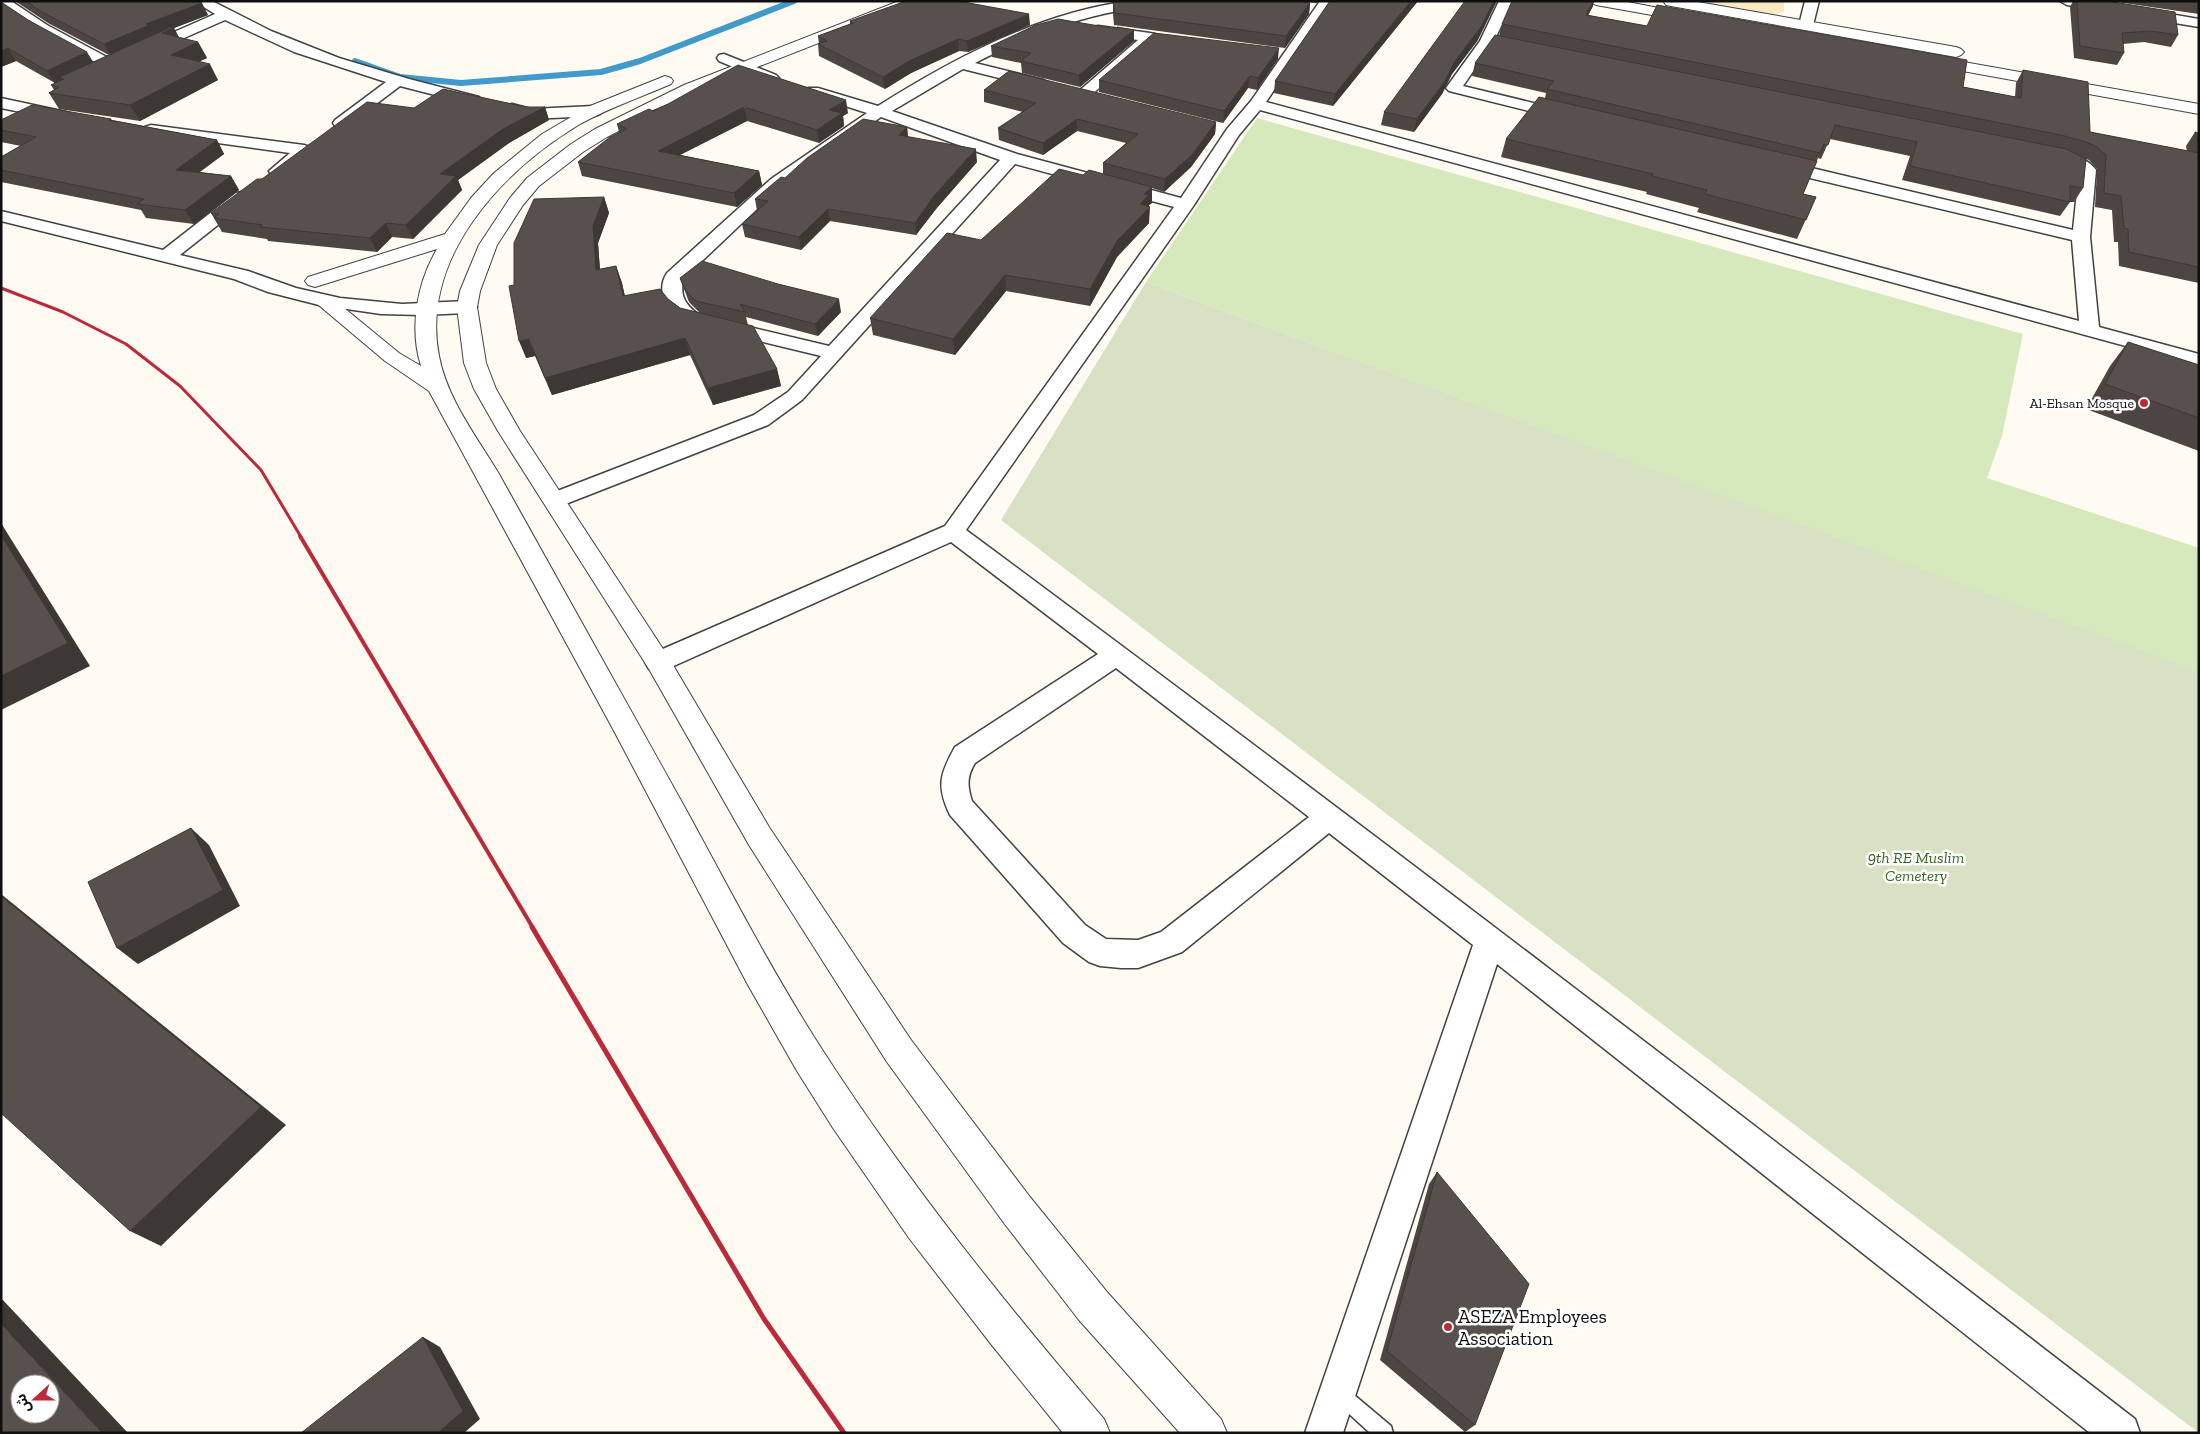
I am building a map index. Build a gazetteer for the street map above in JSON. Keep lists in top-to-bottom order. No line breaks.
{"parks":["9th RE Muslim Cemetery"],"places":["Al-Ehsan Mosque","ASEZA Employees Association"],"north":"left"}
